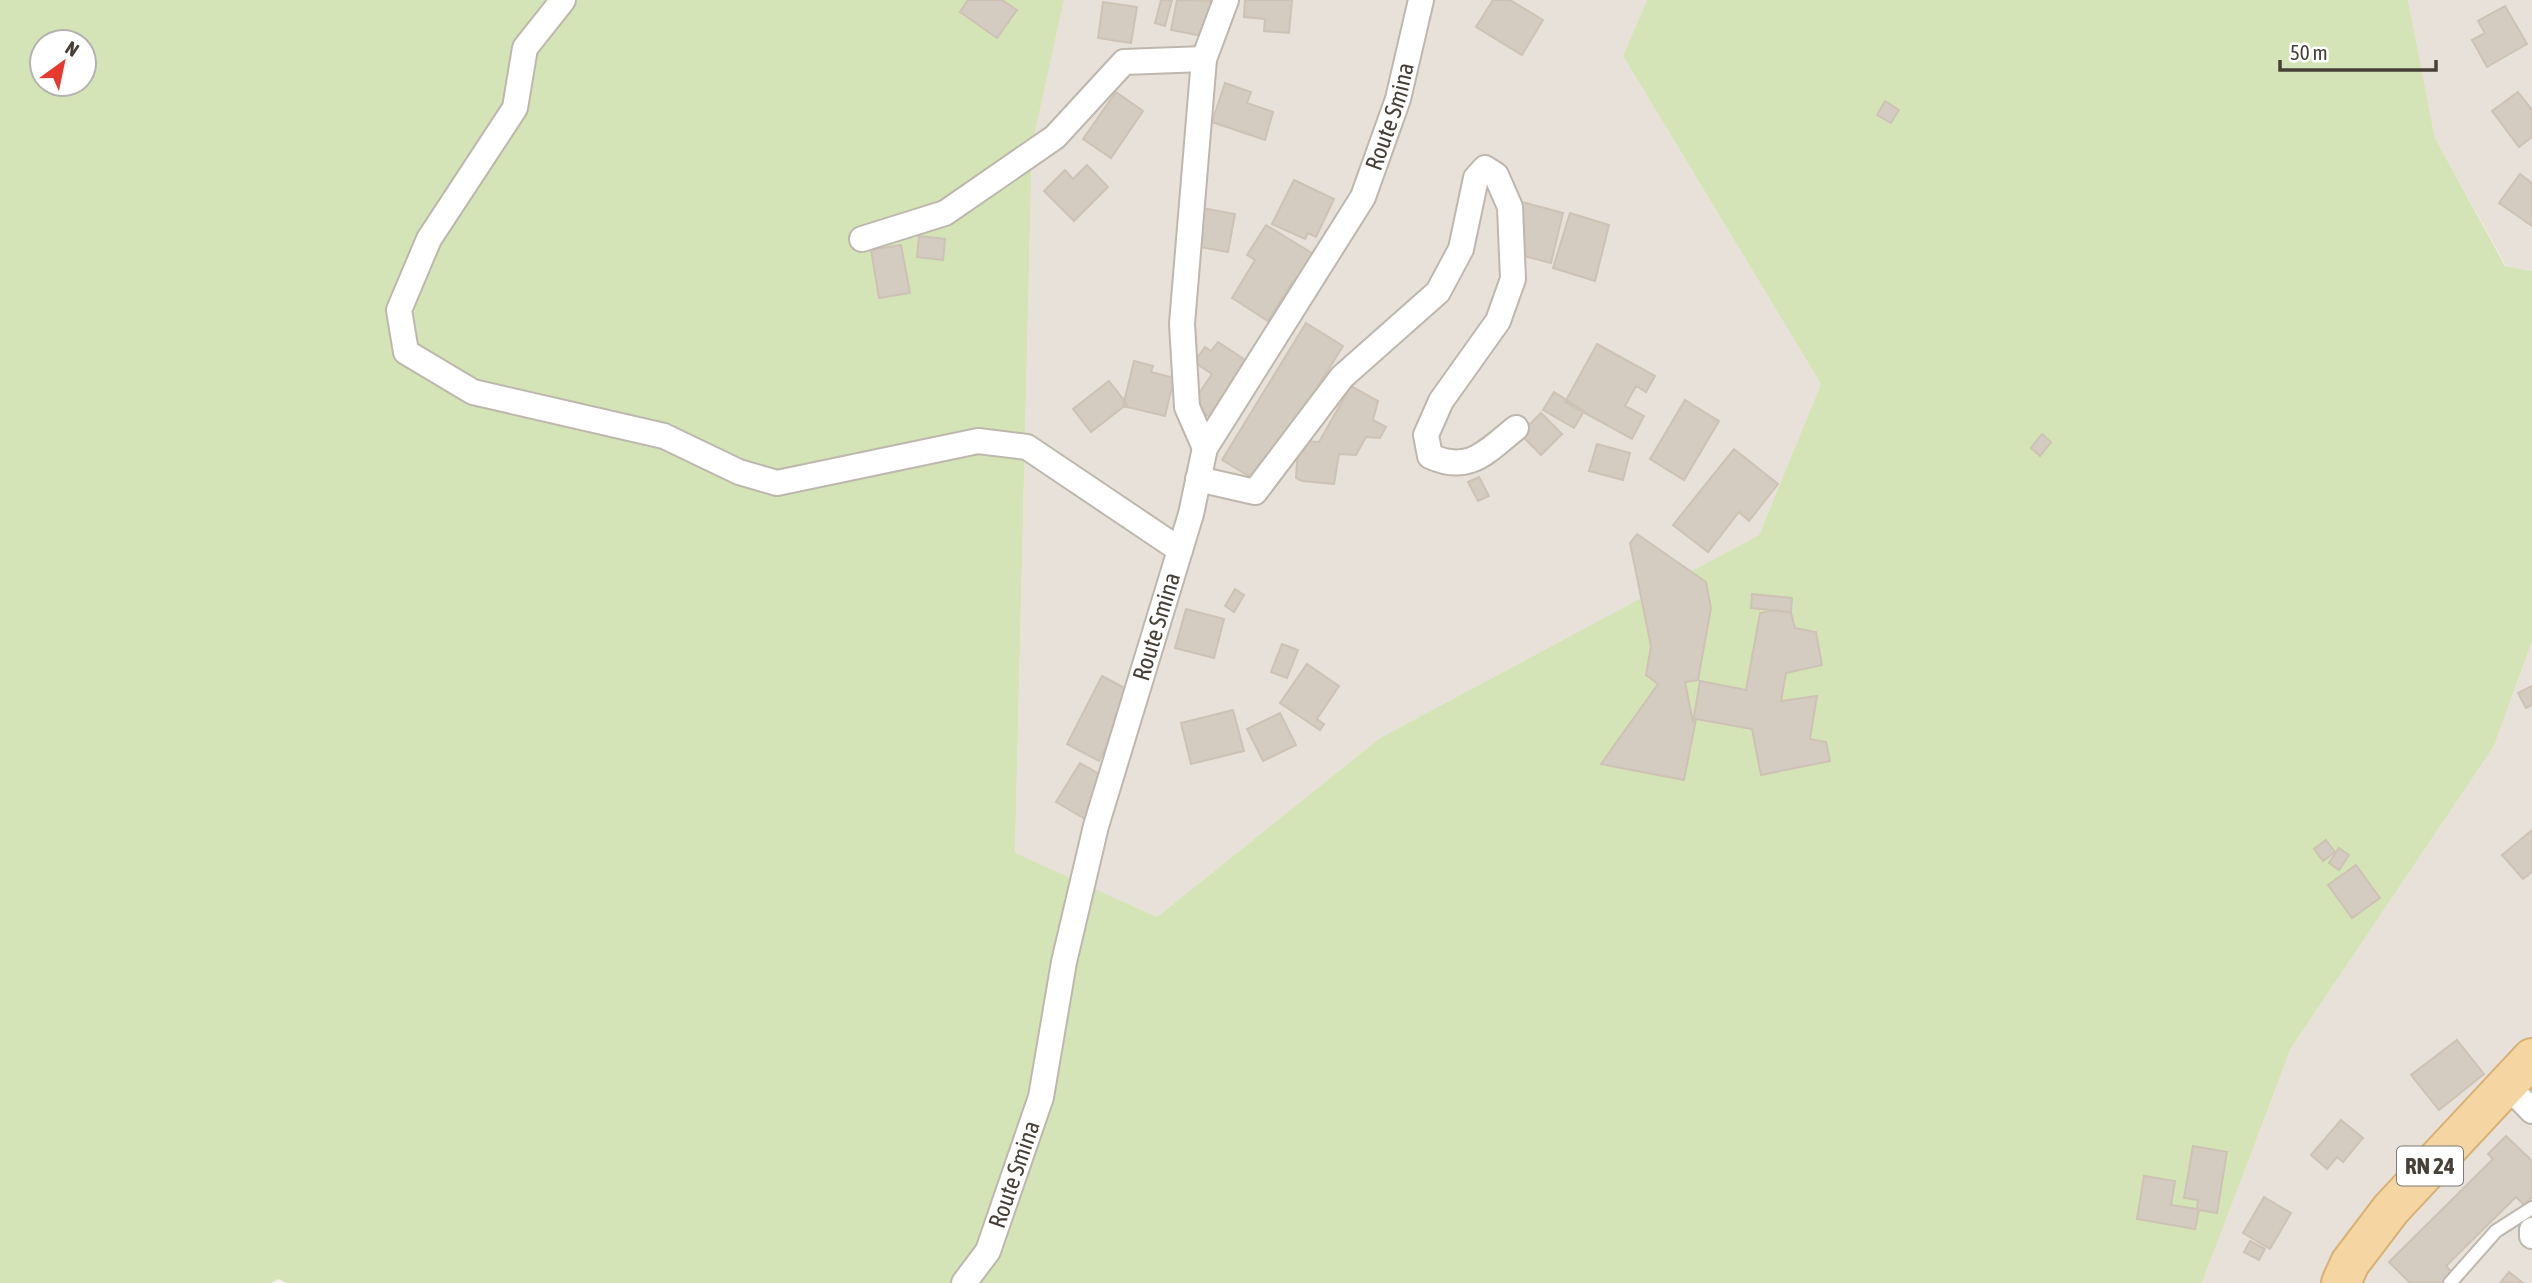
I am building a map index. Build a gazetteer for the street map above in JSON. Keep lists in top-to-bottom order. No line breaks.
{"streets":{"main road":["RN 24"],"street":["Route Smina"]},"scale_bar":"50 m","north":"top right"}
